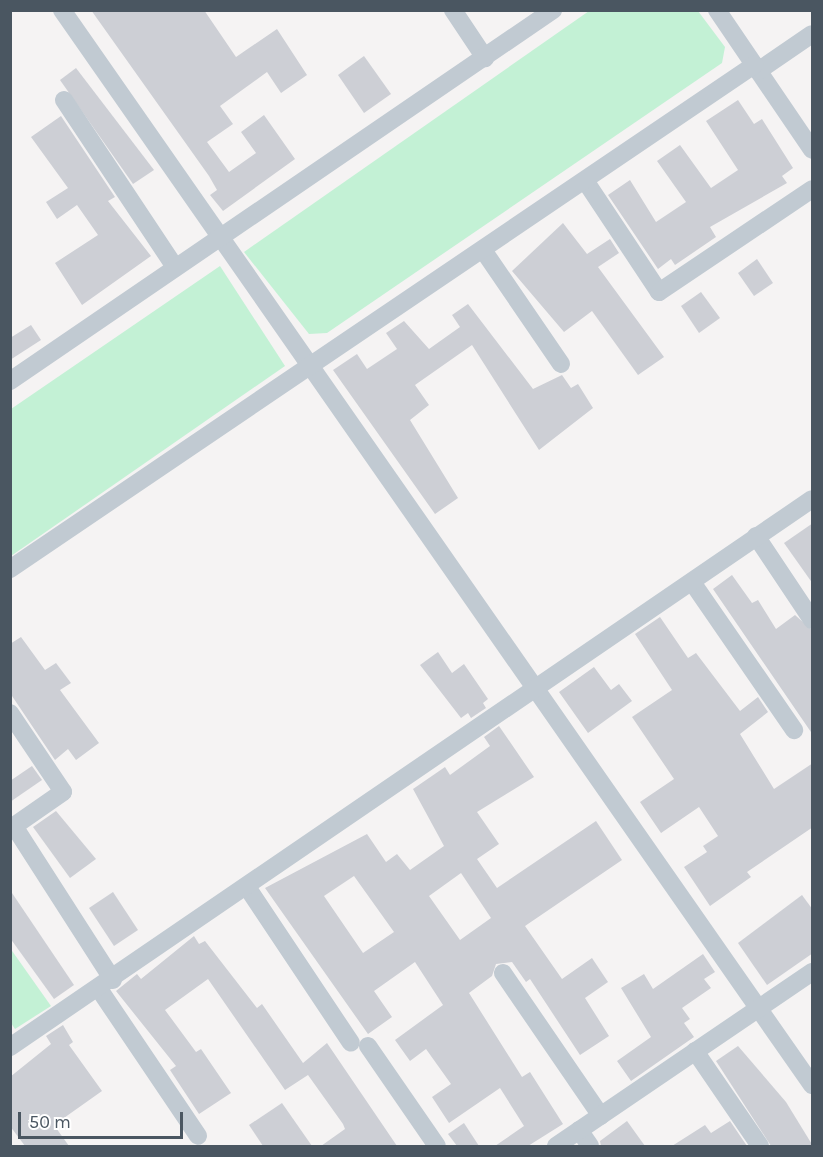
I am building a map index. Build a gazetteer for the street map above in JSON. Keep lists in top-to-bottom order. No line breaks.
{"scale_bar":"50 m"}
